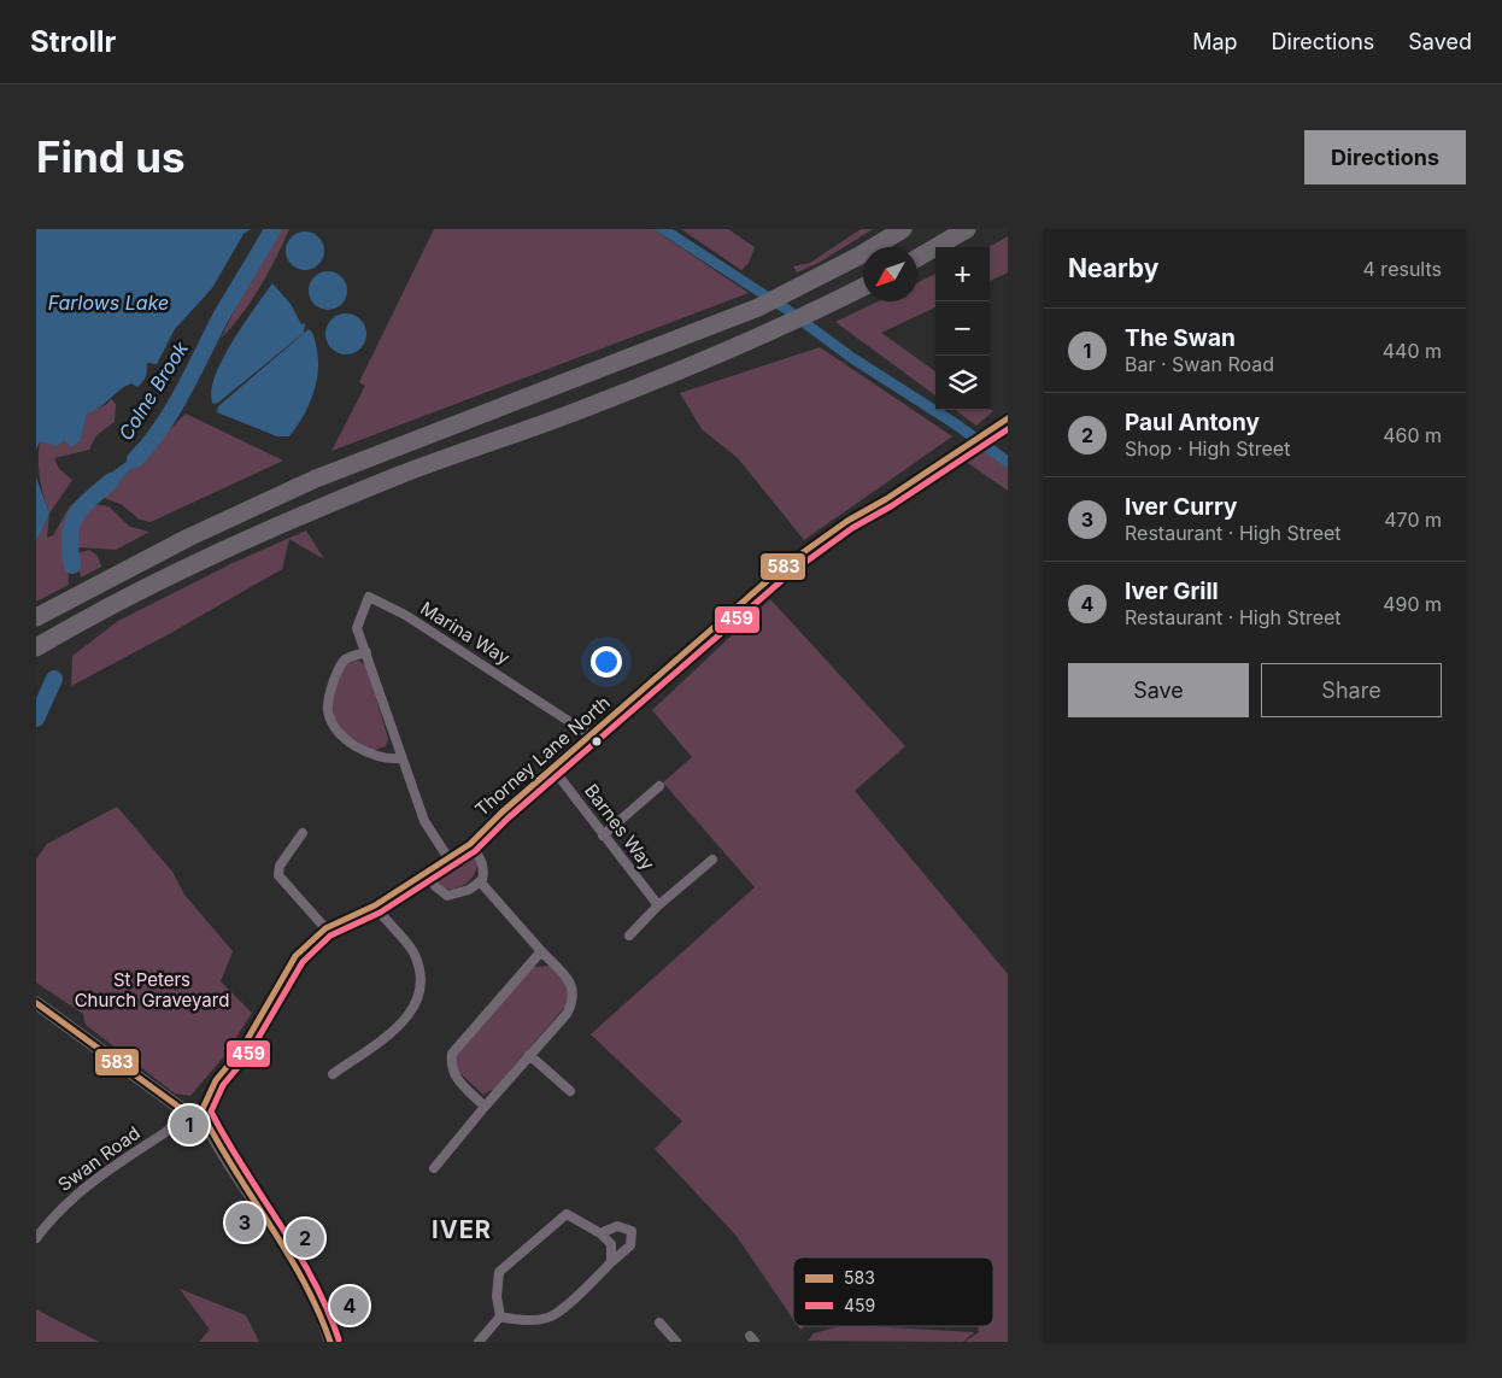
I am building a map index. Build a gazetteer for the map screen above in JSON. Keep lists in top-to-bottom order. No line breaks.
{"streets":{"street":["Marina Way","Thorney Lane North","Barnes Way","Swan Road"]},"crossings":[["Marina Way","Thorney Lane North"],["Thorney Lane North","Barnes Way"]],"districts":["IVER"],"water":["Farlows Lake","Colne Brook"],"parks":["St Peters Church Graveyard"],"lines":["transit line 583","transit line 459"],"legend":["583","459"],"north":"bottom left","page":{"header":"Strollr","nav":["Map","Directions","Saved"],"buttons":["Directions",["Save","Share"]],"title":"Find us","heading":["Nearby","4 results"],"map_buttons":["+","−"],"list":[{"mark":"1","name":"The Swan","note":"Bar · Swan Road","value":"440 m"},{"mark":"2","name":"Paul Antony","note":"Shop · High Street","value":"460 m"},{"mark":"3","name":"Iver Curry","note":"Restaurant · High Street","value":"470 m"},{"mark":"4","name":"Iver Grill","note":"Restaurant · High Street","value":"490 m"}],"pins":["1","3","2","4"]}}
